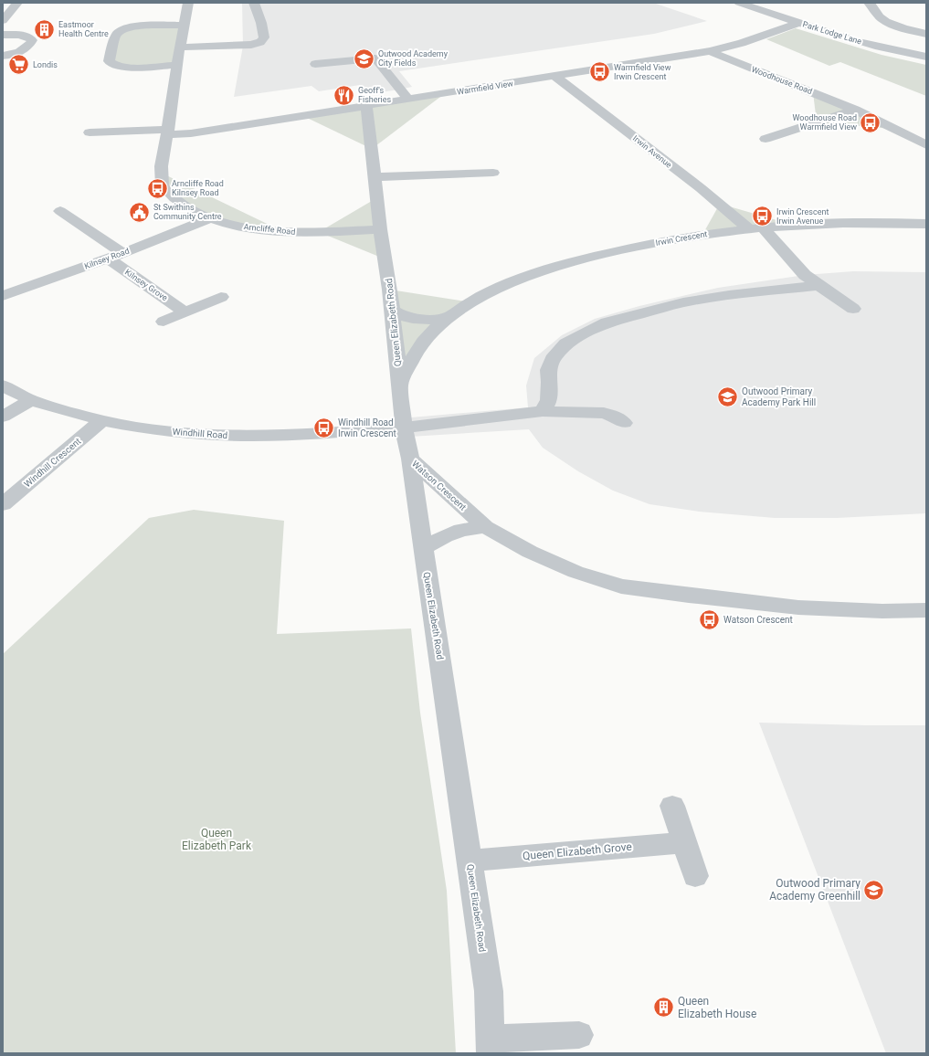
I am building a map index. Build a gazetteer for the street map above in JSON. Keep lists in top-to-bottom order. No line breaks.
{"streets":{"street":["Park Lodge Lane","Woodhouse Road","Warmfield View","Irwin Avenue","Arncliffe Road","Irwin Crescent","Kilnsey Road","Kilnsey Grove","Queen Elizabeth Road","Windhill Road","Windhill Crescent","Watson Crescent","Queen Elizabeth Grove"]},"crossings":[["Park Lodge Lane","Warmfield View"],["Woodhouse Road","Warmfield View"],["Warmfield View","Irwin Avenue"],["Warmfield View","Arncliffe Road"],["Warmfield View","Queen Elizabeth Road"],["Irwin Avenue","Irwin Crescent"],["Arncliffe Road","Kilnsey Road"],["Arncliffe Road","Queen Elizabeth Road"],["Irwin Crescent","Queen Elizabeth Road"],["Kilnsey Road","Kilnsey Grove"],["Queen Elizabeth Road","Windhill Road"],["Queen Elizabeth Road","Watson Crescent"],["Queen Elizabeth Road","Queen Elizabeth Grove"],["Windhill Road","Windhill Crescent"]],"parks":["Queen Elizabeth Park"],"places":{"building":["Eastmoor Health Centre","Queen Elizabeth House"],"school or university":["Outwood Academy City Fields","Outwood Primary Academy Park Hill","Outwood Primary Academy Greenhill"],"supermarket":["Londis"],"bus stop":["Warmfield View Irwin Crescent","Woodhouse Road Warmfield View","Arncliffe Road Kilnsey Road","Irwin Crescent Irwin Avenue","Windhill Road Irwin Crescent","Watson Crescent"],"restaurant":["Geoff's Fisheries"],"public building":["St Swithins Community Centre"]}}
